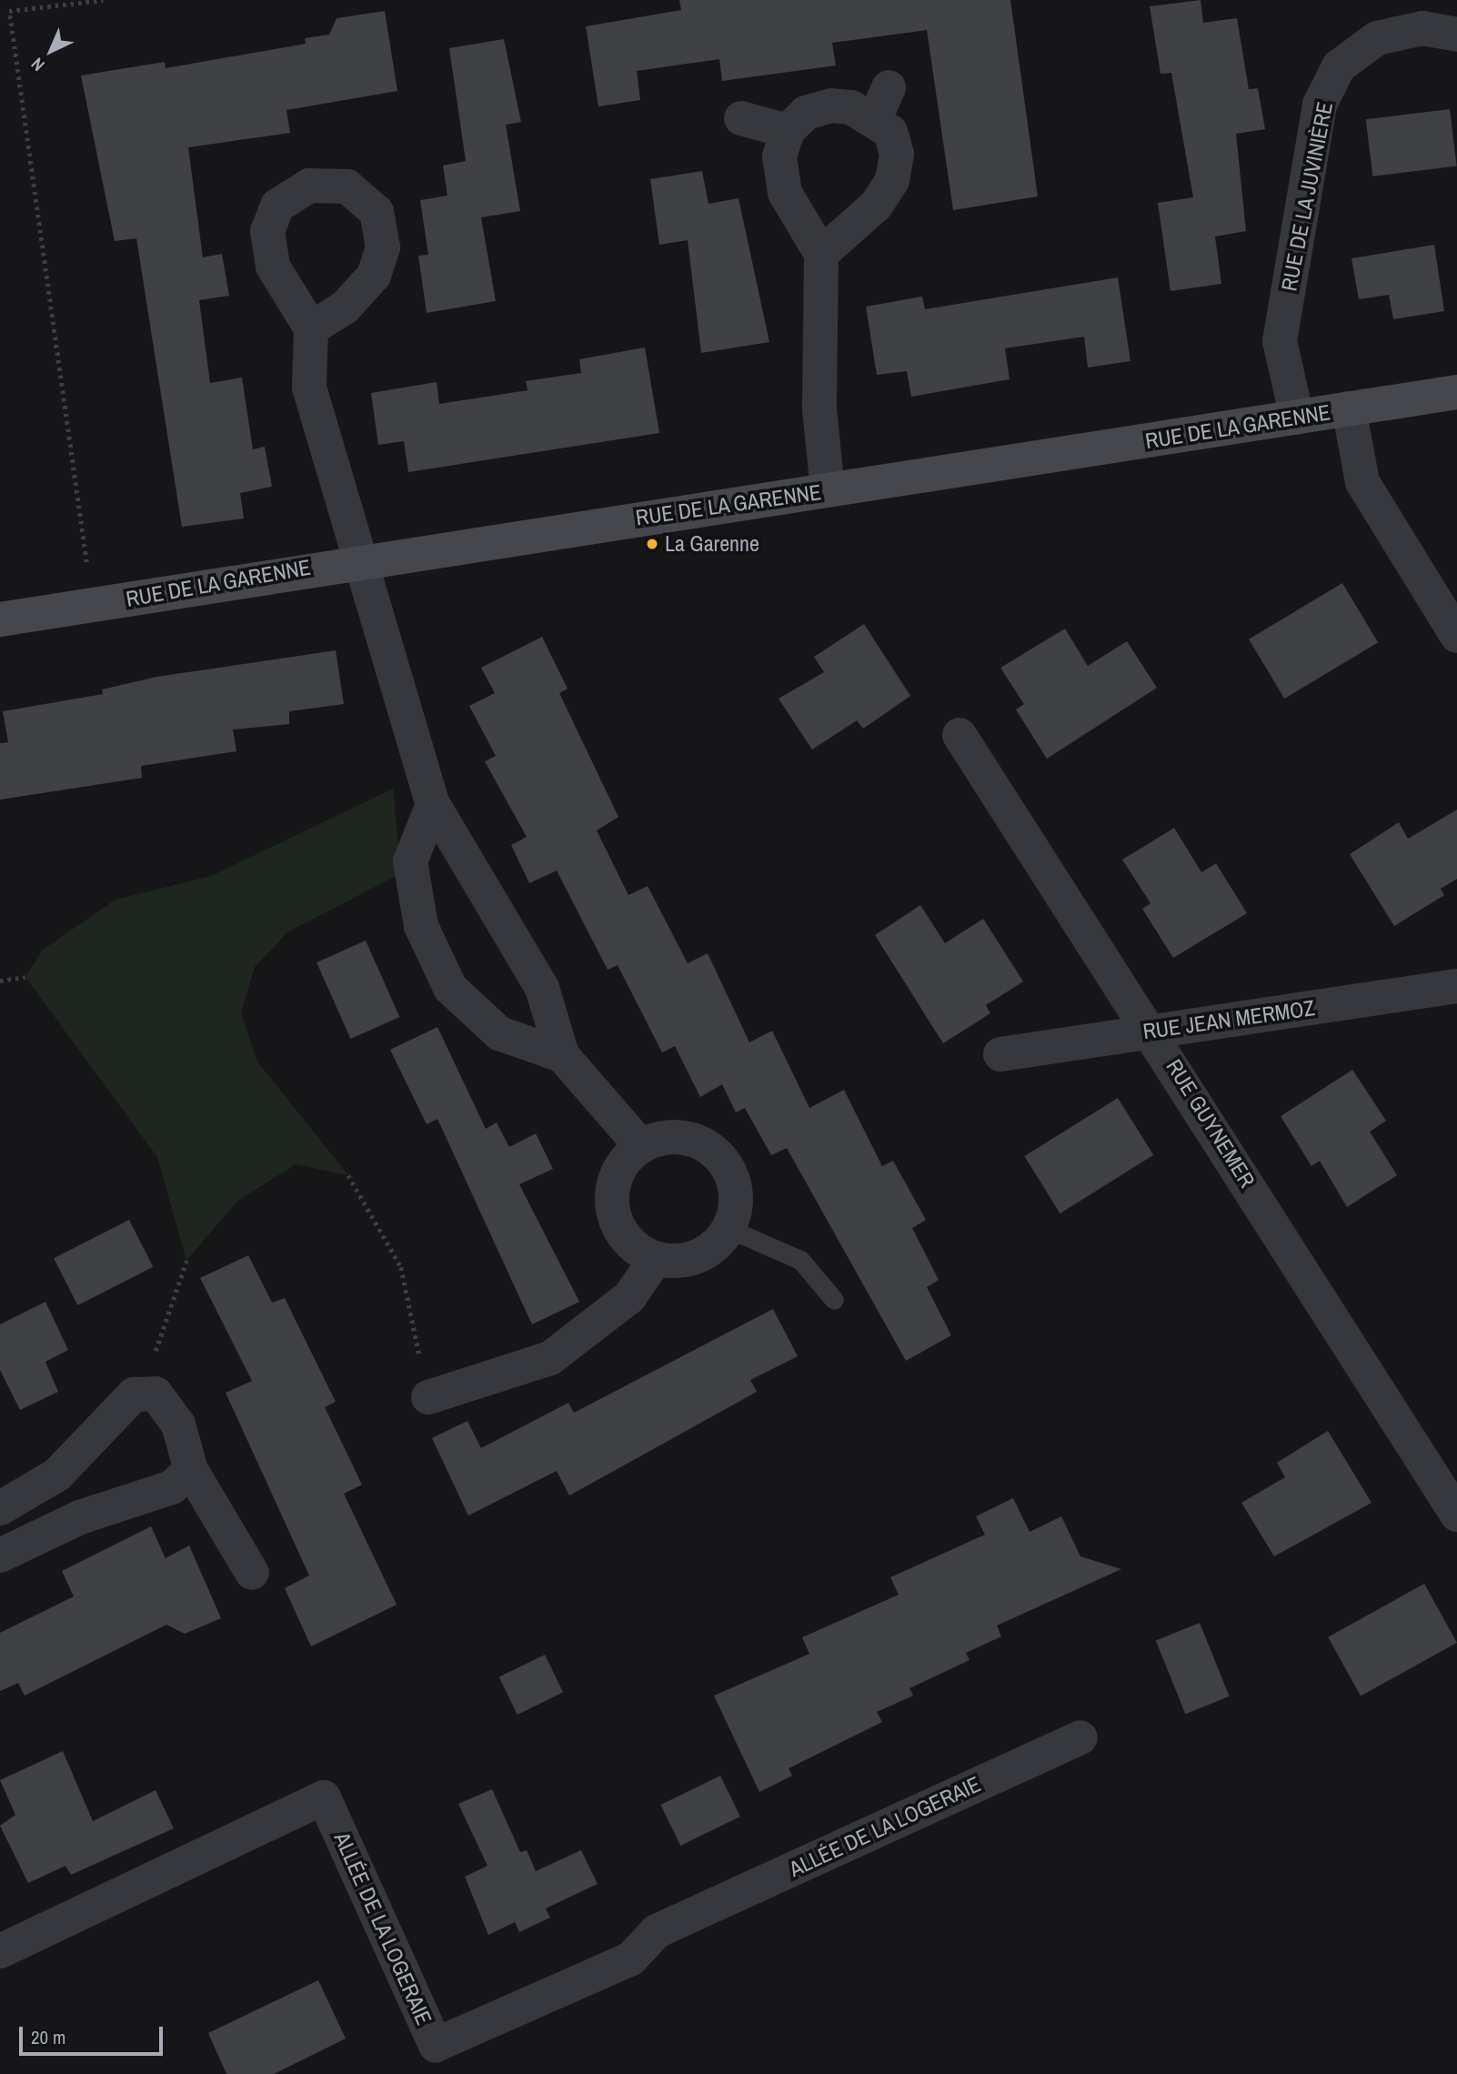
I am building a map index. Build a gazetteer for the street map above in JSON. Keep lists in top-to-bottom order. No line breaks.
{"streets":{"street":["RUE DE LA JUVINIÈRE","RUE DE LA GARENNE","RUE JEAN MERMOZ","RUE GUYNEMER","ALLÉE DE LA LOGERAIE"]},"crossings":[["RUE DE LA JUVINIÈRE","RUE DE LA GARENNE"],["RUE JEAN MERMOZ","RUE GUYNEMER"]],"places":["La Garenne"],"scale_bar":"20 m","north":"bottom left"}
